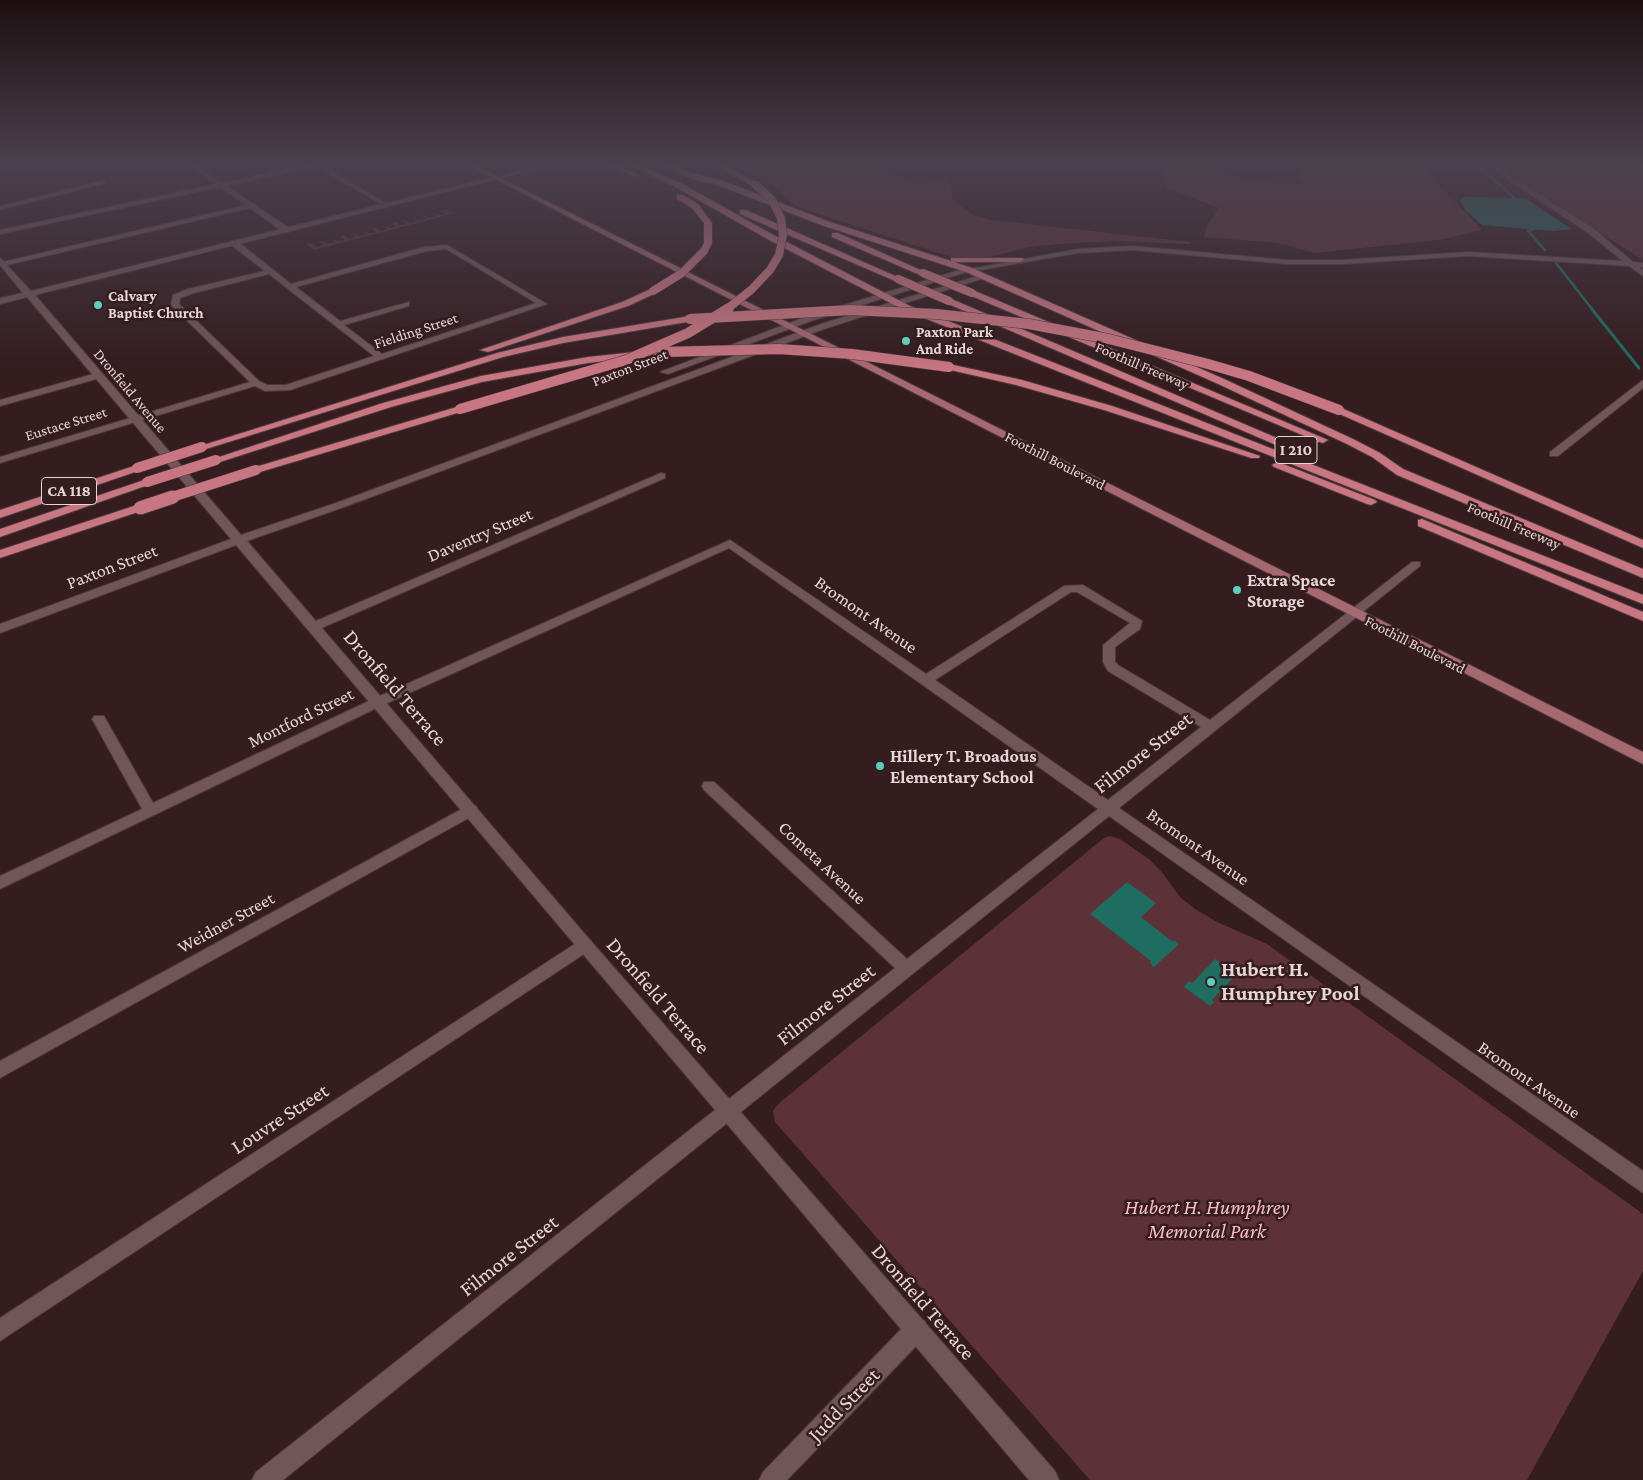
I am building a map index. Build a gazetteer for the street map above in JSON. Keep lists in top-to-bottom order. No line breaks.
{"streets":{"highway":["Foothill Freeway","I 210","CA 118"],"main road":["Foothill Boulevard"],"street":["Fielding Street","Paxton Street","Dronfield Avenue","Eustace Street","Daventry Street","Bromont Avenue","Dronfield Terrace","Montford Street","Filmore Street","Cometa Avenue","Weidner Street","Louvre Street","Judd Street"]},"crossings":[["Fielding Street","Eustace Street"],["Paxton Street","Dronfield Avenue"],["Paxton Street","Foothill Boulevard"],["Paxton Street","Dronfield Terrace"],["Dronfield Avenue","Eustace Street"],["Dronfield Avenue","Dronfield Terrace"],["Foothill Boulevard","Filmore Street"],["Daventry Street","Dronfield Terrace"],["Bromont Avenue","Montford Street"],["Bromont Avenue","Filmore Street"],["Dronfield Terrace","Montford Street"],["Dronfield Terrace","Filmore Street"],["Dronfield Terrace","Weidner Street"],["Dronfield Terrace","Louvre Street"],["Dronfield Terrace","Judd Street"],["Filmore Street","Cometa Avenue"]],"parks":["Hubert H. Humphrey Memorial Park"],"places":["Calvary Baptist Church","Paxton Park And Ride","Extra Space Storage","Hillery T. Broadous Elementary School","Hubert H. Humphrey Pool"]}
